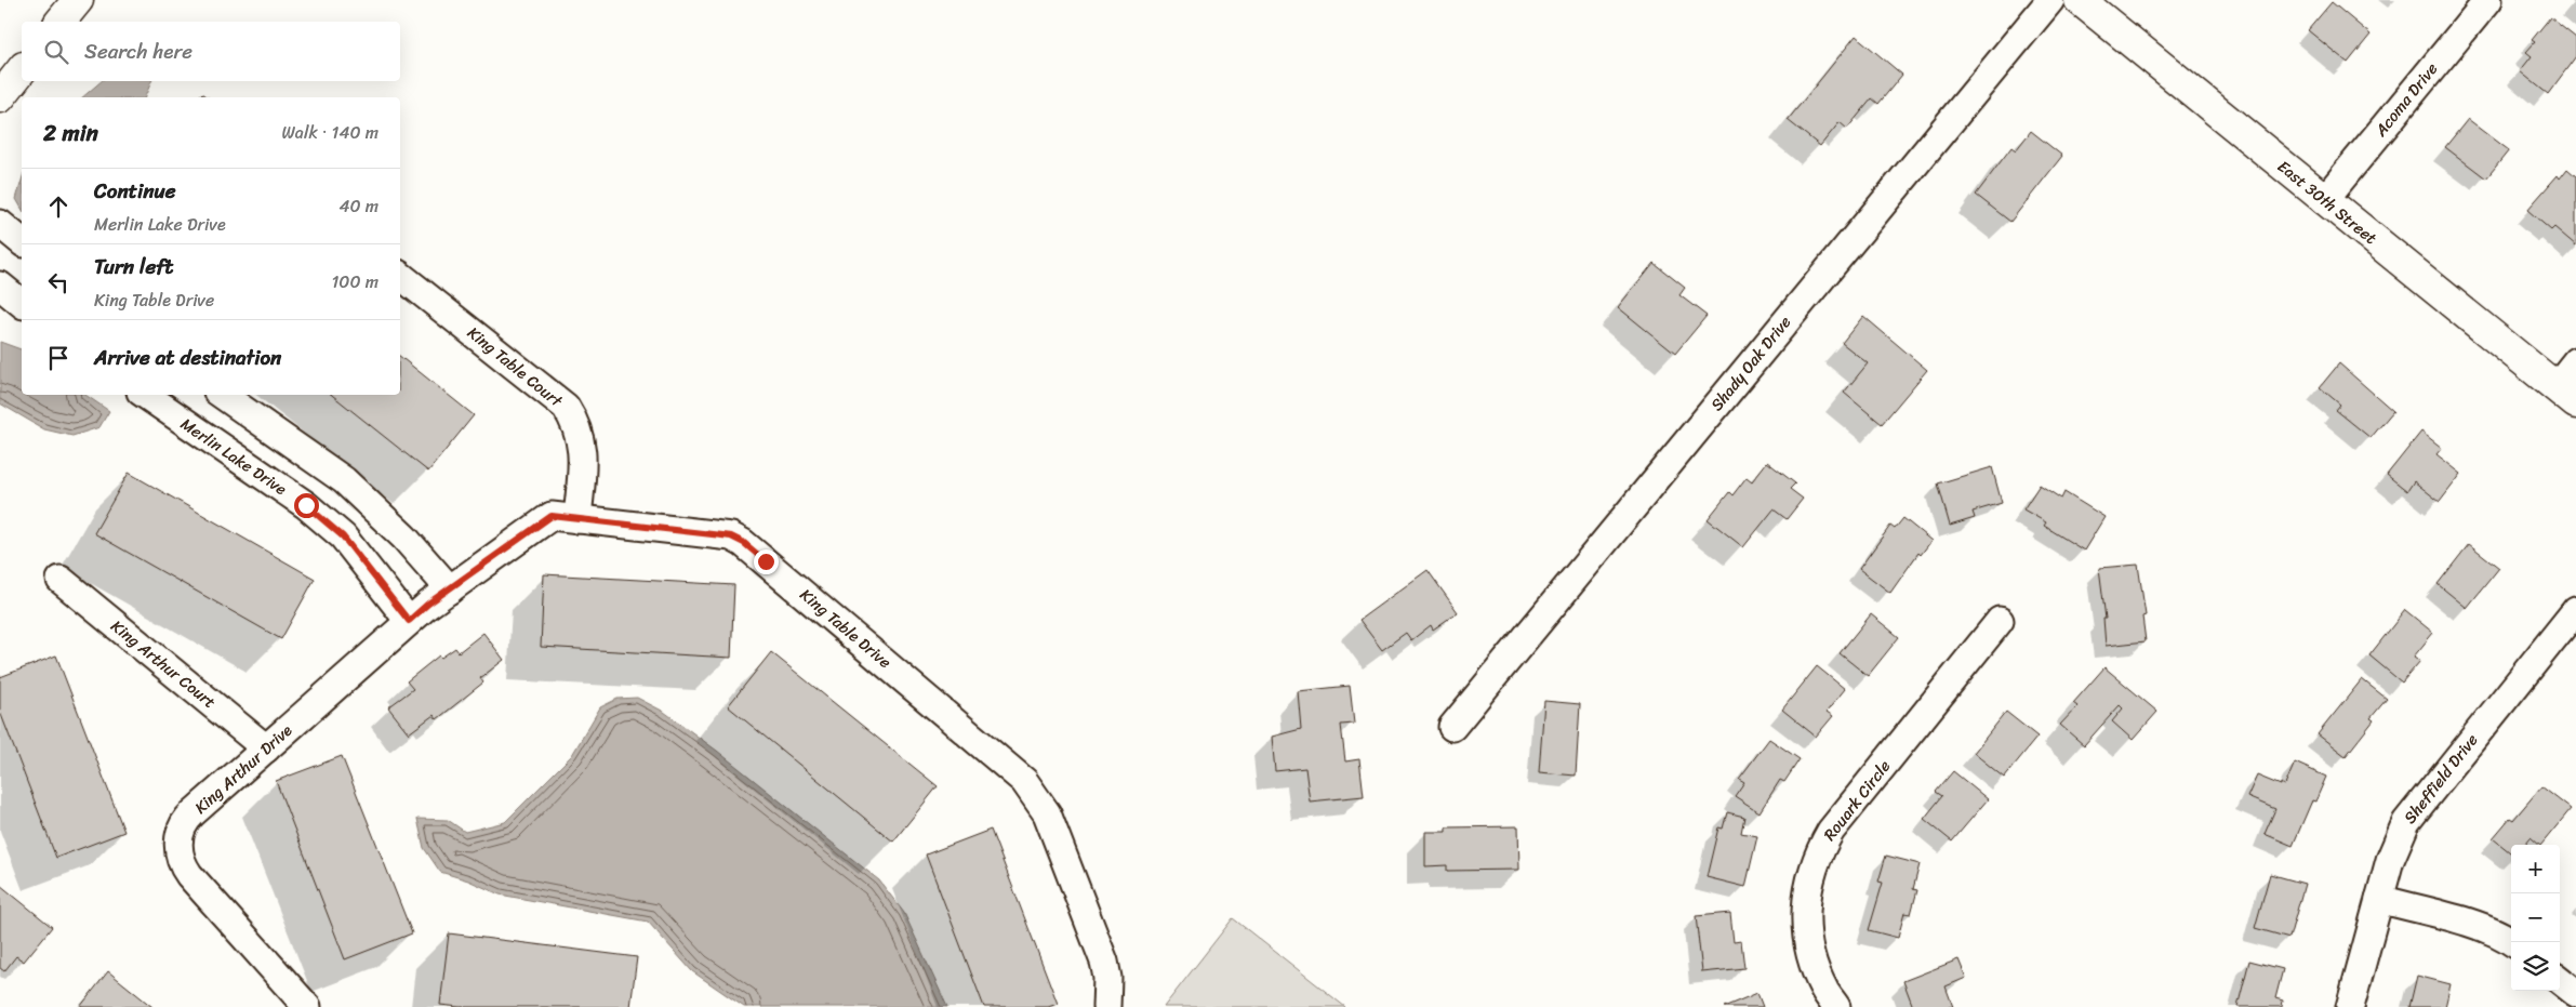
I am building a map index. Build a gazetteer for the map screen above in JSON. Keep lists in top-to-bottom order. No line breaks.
{"streets":{"main road":["East 30th Street"],"street":["Acoma Drive","Shady Oak Drive","King Table Court","Merlin Lake Drive","King Table Drive","King Arthur Court","King Arthur Drive","Sheffield Drive","Rouark Circle"]},"crossings":[["Acoma Drive","East 30th Street"],["King Table Court","King Table Drive"],["Merlin Lake Drive","King Table Drive"],["Merlin Lake Drive","King Arthur Drive"],["King Table Drive","King Arthur Drive"],["King Arthur Court","King Arthur Drive"]],"page":{"search":"Search here","heading":["2 min","Walk · 140 m"],"list":[["Continue","Merlin Lake Drive","40 m"],["Turn left","King Table Drive","100 m"],"Arrive at destination"],"map_buttons":["+","−"]}}
